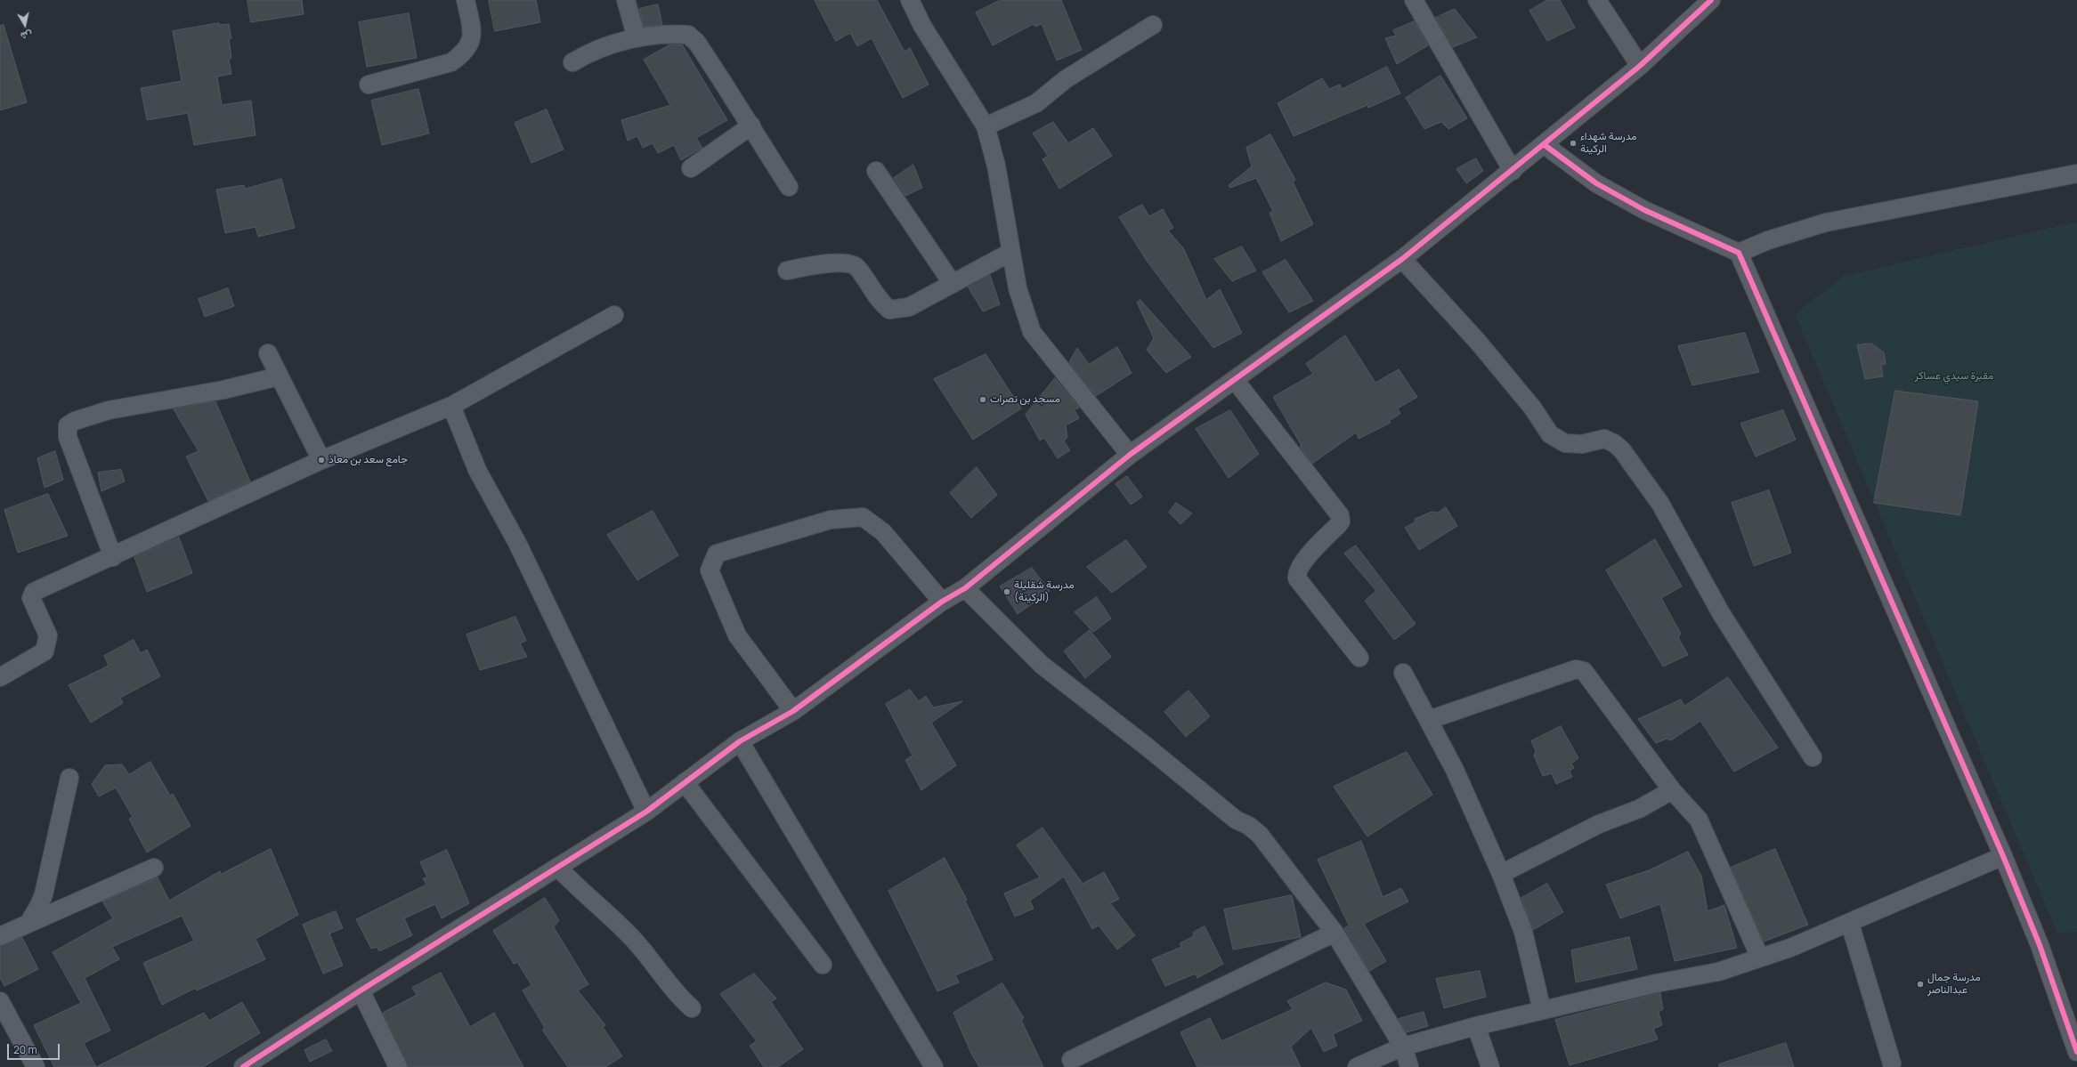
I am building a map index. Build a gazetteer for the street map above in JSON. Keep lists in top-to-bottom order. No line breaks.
{"parks":["مقبرة سيدي عساكر"],"places":["مدرسة شهداء الركينة","مسجد بن نصرات","جامع سعد بن معاذ","مدرسة شقليلة (الركينة)","مدرسة جمال عبدالناصر"],"scale_bar":"20 m","north":"bottom"}
